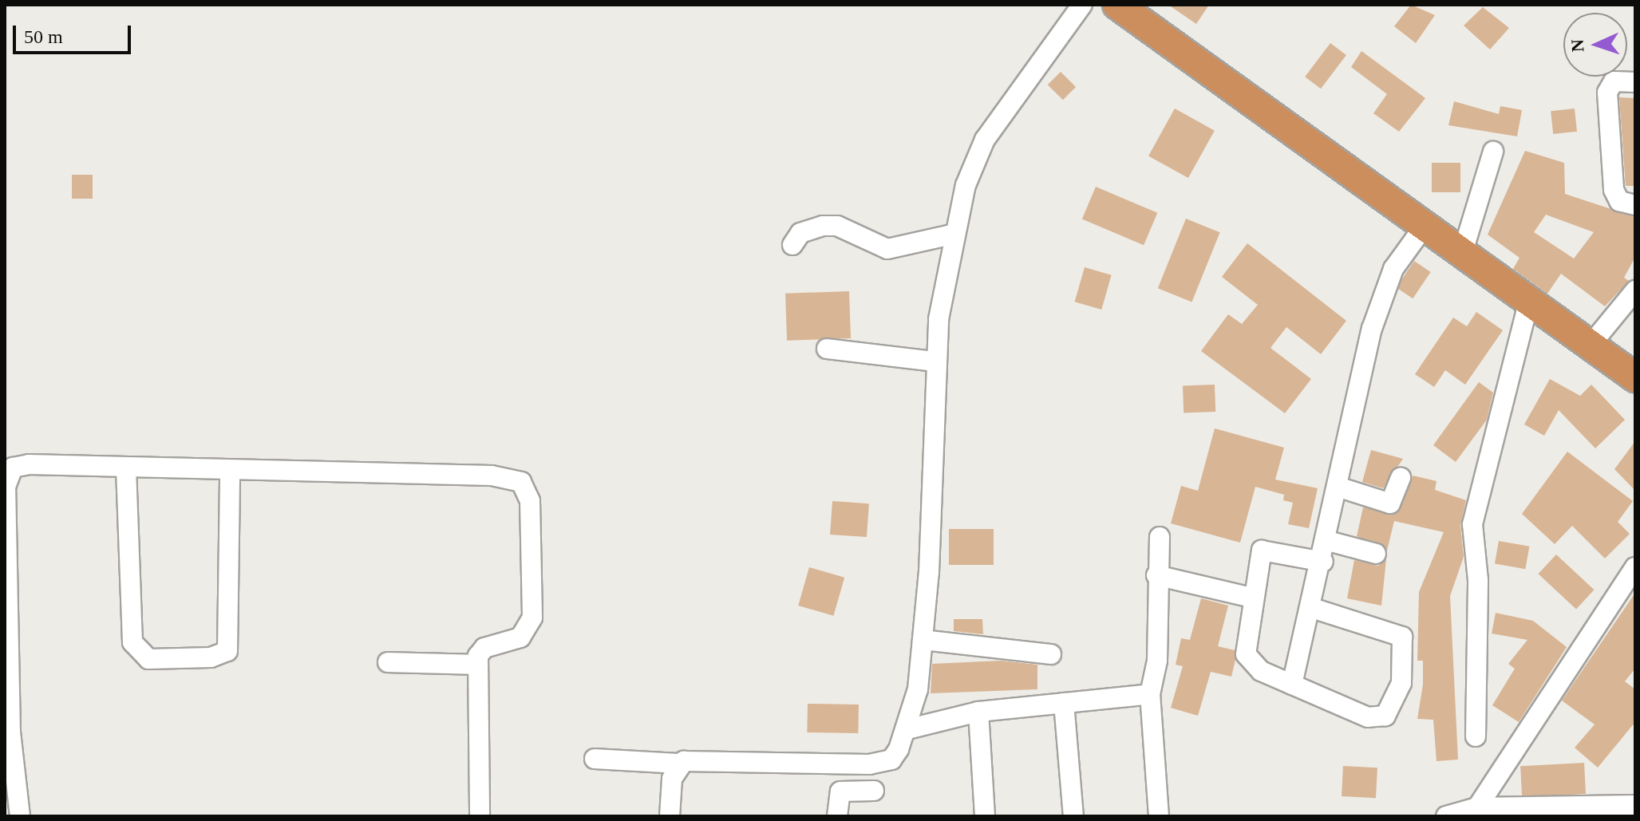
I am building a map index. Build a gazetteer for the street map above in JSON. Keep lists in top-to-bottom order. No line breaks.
{"scale_bar":"50 m","north":"left"}
